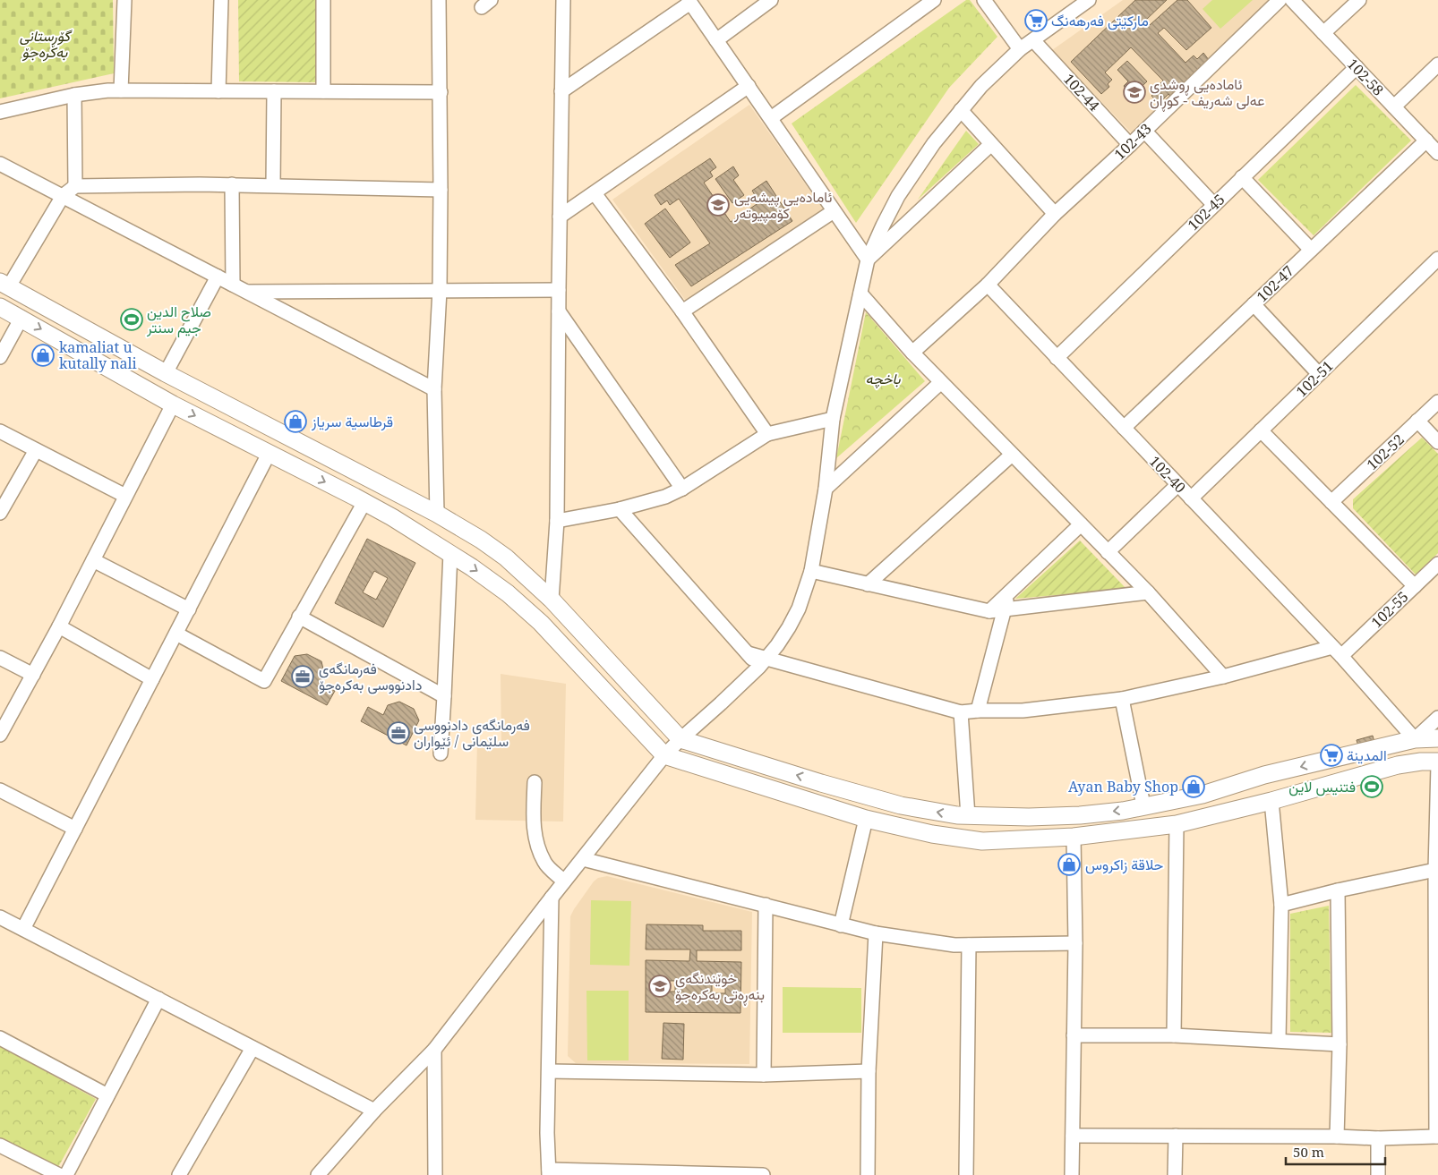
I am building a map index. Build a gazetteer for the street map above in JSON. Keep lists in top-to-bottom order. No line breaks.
{"streets":{"street":["102-58","102-44","102-43","102-45","102-47","102-51","102-52","102-40","102-55"]},"crossings":[["102-58","102-45"],["102-58","102-47"],["102-44","102-43"],["102-43","102-40"],["102-45","102-40"],["102-47","102-40"],["102-51","102-40"],["102-40","102-55"]],"parks":["گۆڕستانی بەکرەجۆ","باخچە"],"places":{"supermarket":["مارکێتی فەرهەنگ","المدينة"],"school or university":["ئامادەیی ڕوشدی عەلی شەریف - کوڕان","ئامادەیی پیشەیی کۆمپیوتەر","خوێندنگەی بنەڕەتی بەکرەجۆ"],"sports":["صلاح الدين جيم سنتر","فتنيس لاين"],"shop":["kamaliat u kutally nali","قرطاسية سرياز","Ayan Baby Shop","حلاقة زاکروس"],"office":["فەرمانگەی دادنووسی بەکرەجۆ","فەرمانگەی دادنووسی سلێمانی / ئێواران"]},"scale_bar":"50 m"}
